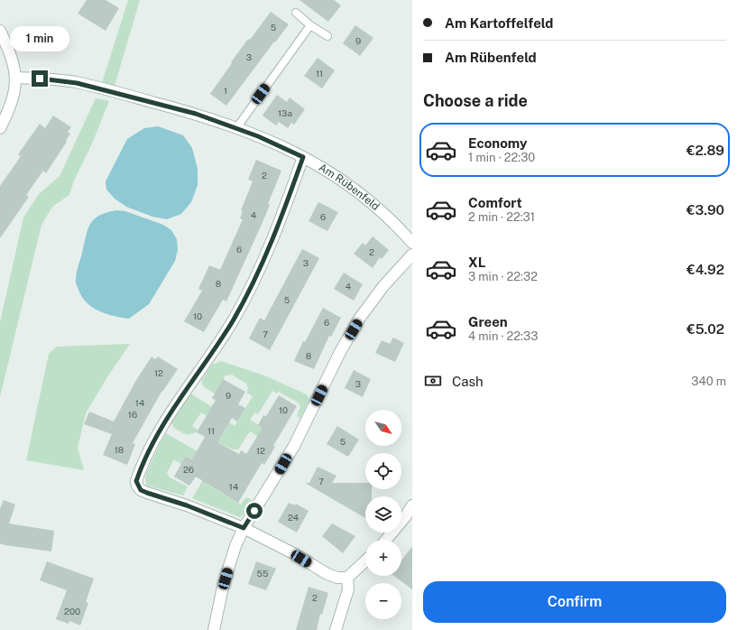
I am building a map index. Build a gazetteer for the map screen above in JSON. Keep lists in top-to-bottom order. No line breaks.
{"streets":{"street":["Am Rübenfeld"]},"house_numbers":["5","9","3","11","1","13a","2","4","6","6","2","3","8","4","5","10","6","7","8","12","3","9","14","10","16","11","5","18","12","26","7","14","24","55","2","200"],"north":"bottom right","page":{"banner":["Am Kartoffelfeld","Am Rübenfeld"],"bubble":"1 min","heading":"Choose a ride","list":[{"name":"Economy","note":"1 min · 22:30","value":"€2.89"},{"name":"Comfort","note":"2 min · 22:31","value":"€3.90"},{"name":"XL","note":"3 min · 22:32","value":"€4.92"},{"name":"Green","note":"4 min · 22:33","value":"€5.02"}],"pay":["Cash","340 m"],"map_buttons":["+","−"],"buttons":"Confirm"}}
